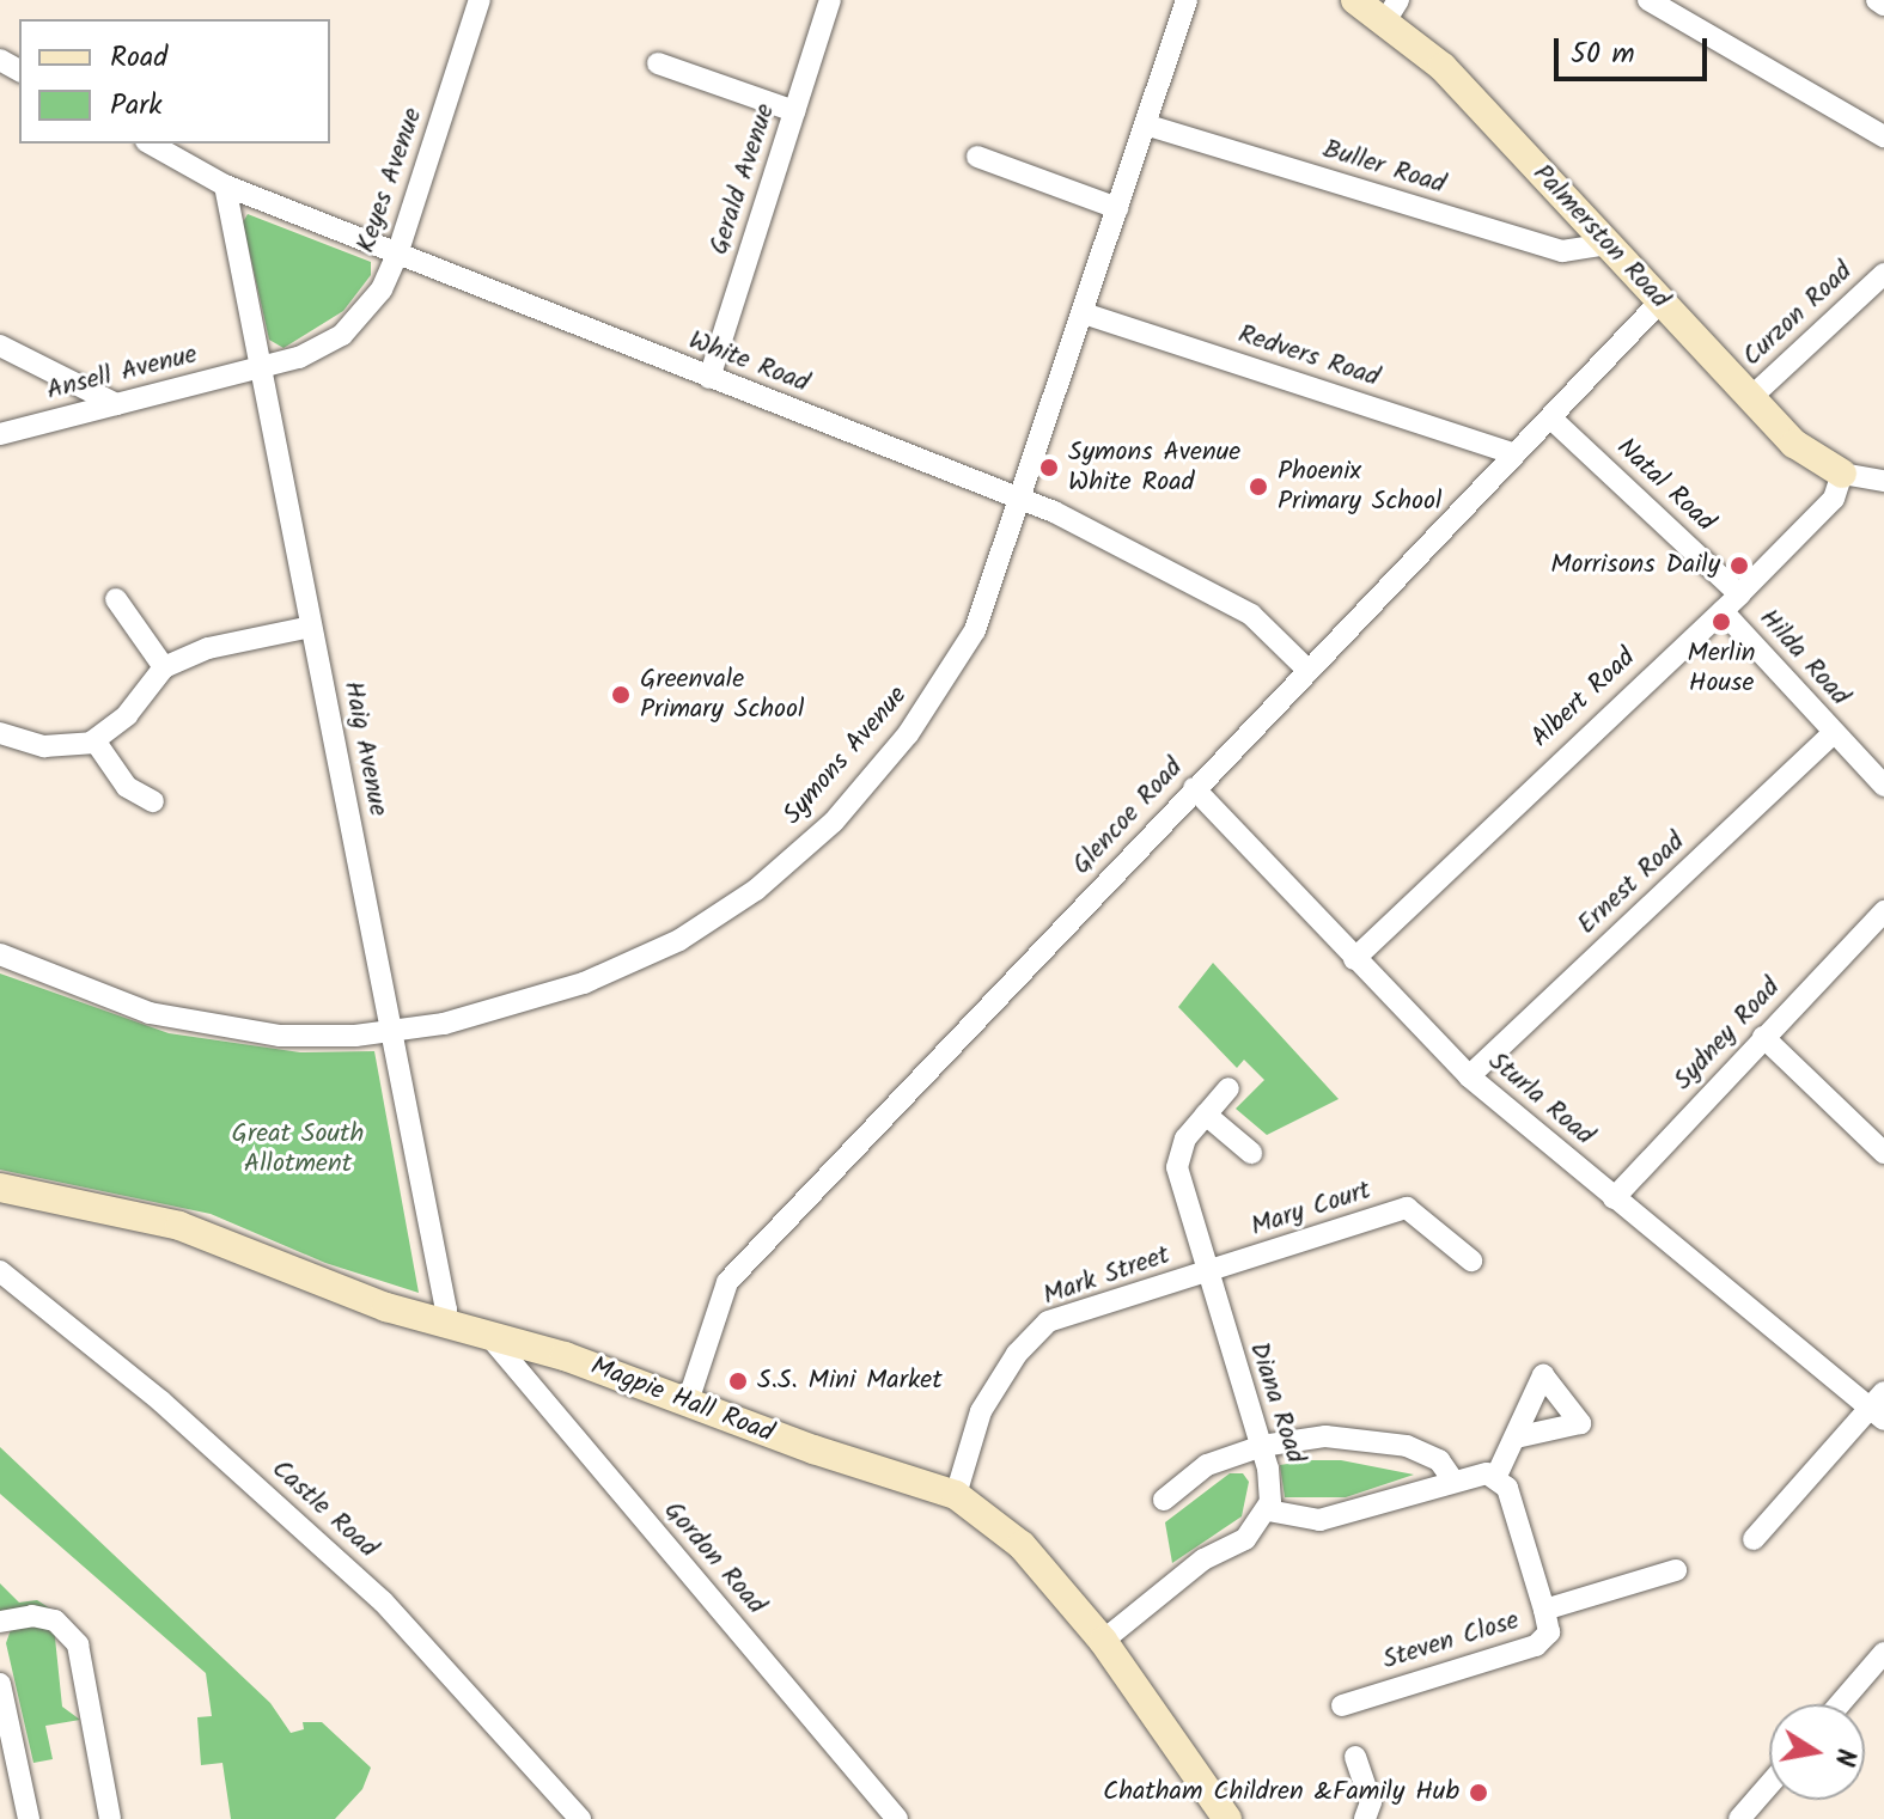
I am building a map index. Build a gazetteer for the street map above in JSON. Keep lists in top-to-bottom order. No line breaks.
{"streets":{"street":["Buller Road","Gerald Avenue","Keyes Avenue","Palmerston Road","Curzon Road","Redvers Road","White Road","Ansell Avenue","Natal Road","Hilda Road","Albert Road","Haig Avenue","Symons Avenue","Glencoe Road","Ernest Road","Sydney Road","Sturla Road","Mary Court","Mark Street","Magpie Hall Road","Diana Road","Castle Road","Gordon Road","Steven Close"]},"crossings":[["Buller Road","Palmerston Road"],["Buller Road","Symons Avenue"],["Gerald Avenue","White Road"],["Keyes Avenue","White Road"],["Keyes Avenue","Ansell Avenue"],["Keyes Avenue","Haig Avenue"],["Palmerston Road","Curzon Road"],["Palmerston Road","Albert Road"],["Palmerston Road","Glencoe Road"],["Redvers Road","Symons Avenue"],["Redvers Road","Glencoe Road"],["White Road","Haig Avenue"],["White Road","Symons Avenue"],["White Road","Glencoe Road"],["Ansell Avenue","Haig Avenue"],["Natal Road","Albert Road"],["Natal Road","Glencoe Road"],["Hilda Road","Albert Road"],["Hilda Road","Ernest Road"],["Albert Road","Sturla Road"],["Haig Avenue","Symons Avenue"],["Haig Avenue","Magpie Hall Road"],["Glencoe Road","Sturla Road"],["Glencoe Road","Magpie Hall Road"],["Ernest Road","Sturla Road"],["Sydney Road","Sturla Road"],["Mary Court","Mark Street"],["Mary Court","Diana Road"],["Mark Street","Magpie Hall Road"],["Mark Street","Diana Road"],["Magpie Hall Road","Gordon Road"]],"parks":["Great South Allotment"],"places":["Symons Avenue White Road","Phoenix Primary School","Morrisons Daily","Merlin House","Greenvale Primary School","S.S. Mini Market","Chatham Children &Family Hub"],"legend":["Road","Park"],"scale_bar":"50 m","north":"right"}
